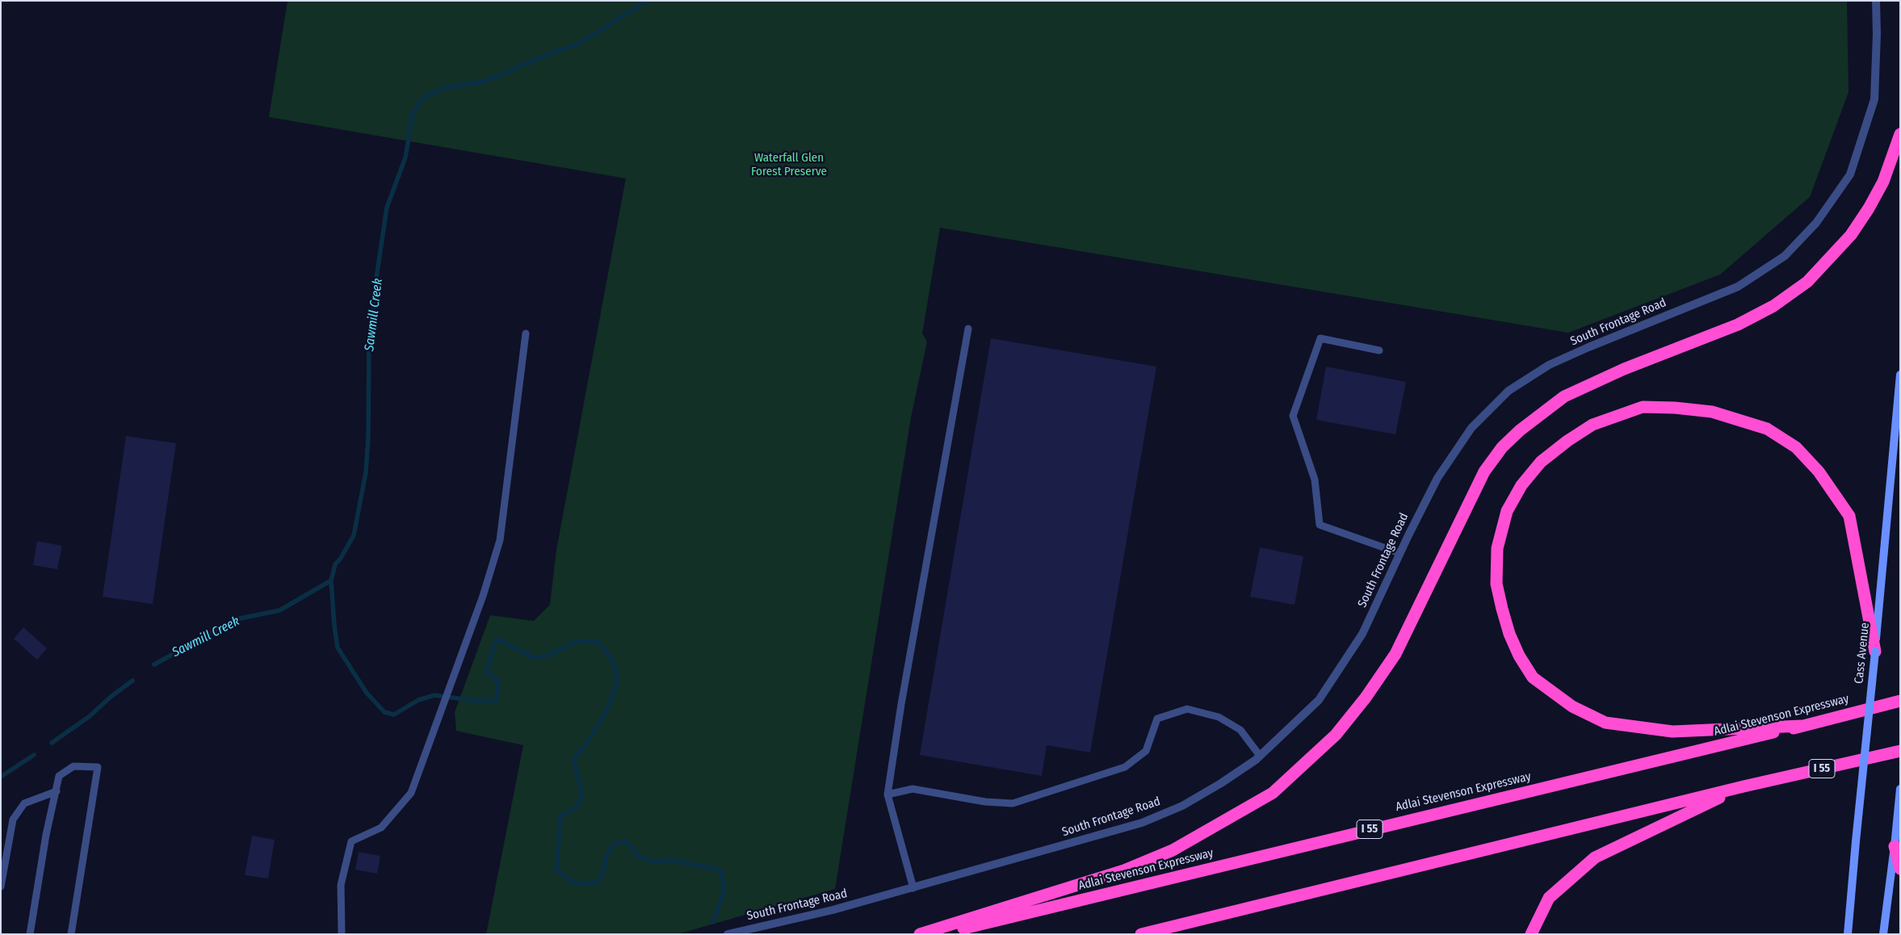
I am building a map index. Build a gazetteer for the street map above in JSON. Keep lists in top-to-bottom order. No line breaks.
{"streets":{"highway":["Adlai Stevenson Expressway","I 55"],"main road":["Cass Avenue"],"street":["South Frontage Road"]},"water":["Sawmill Creek"],"parks":["Waterfall Glen Forest Preserve"]}
